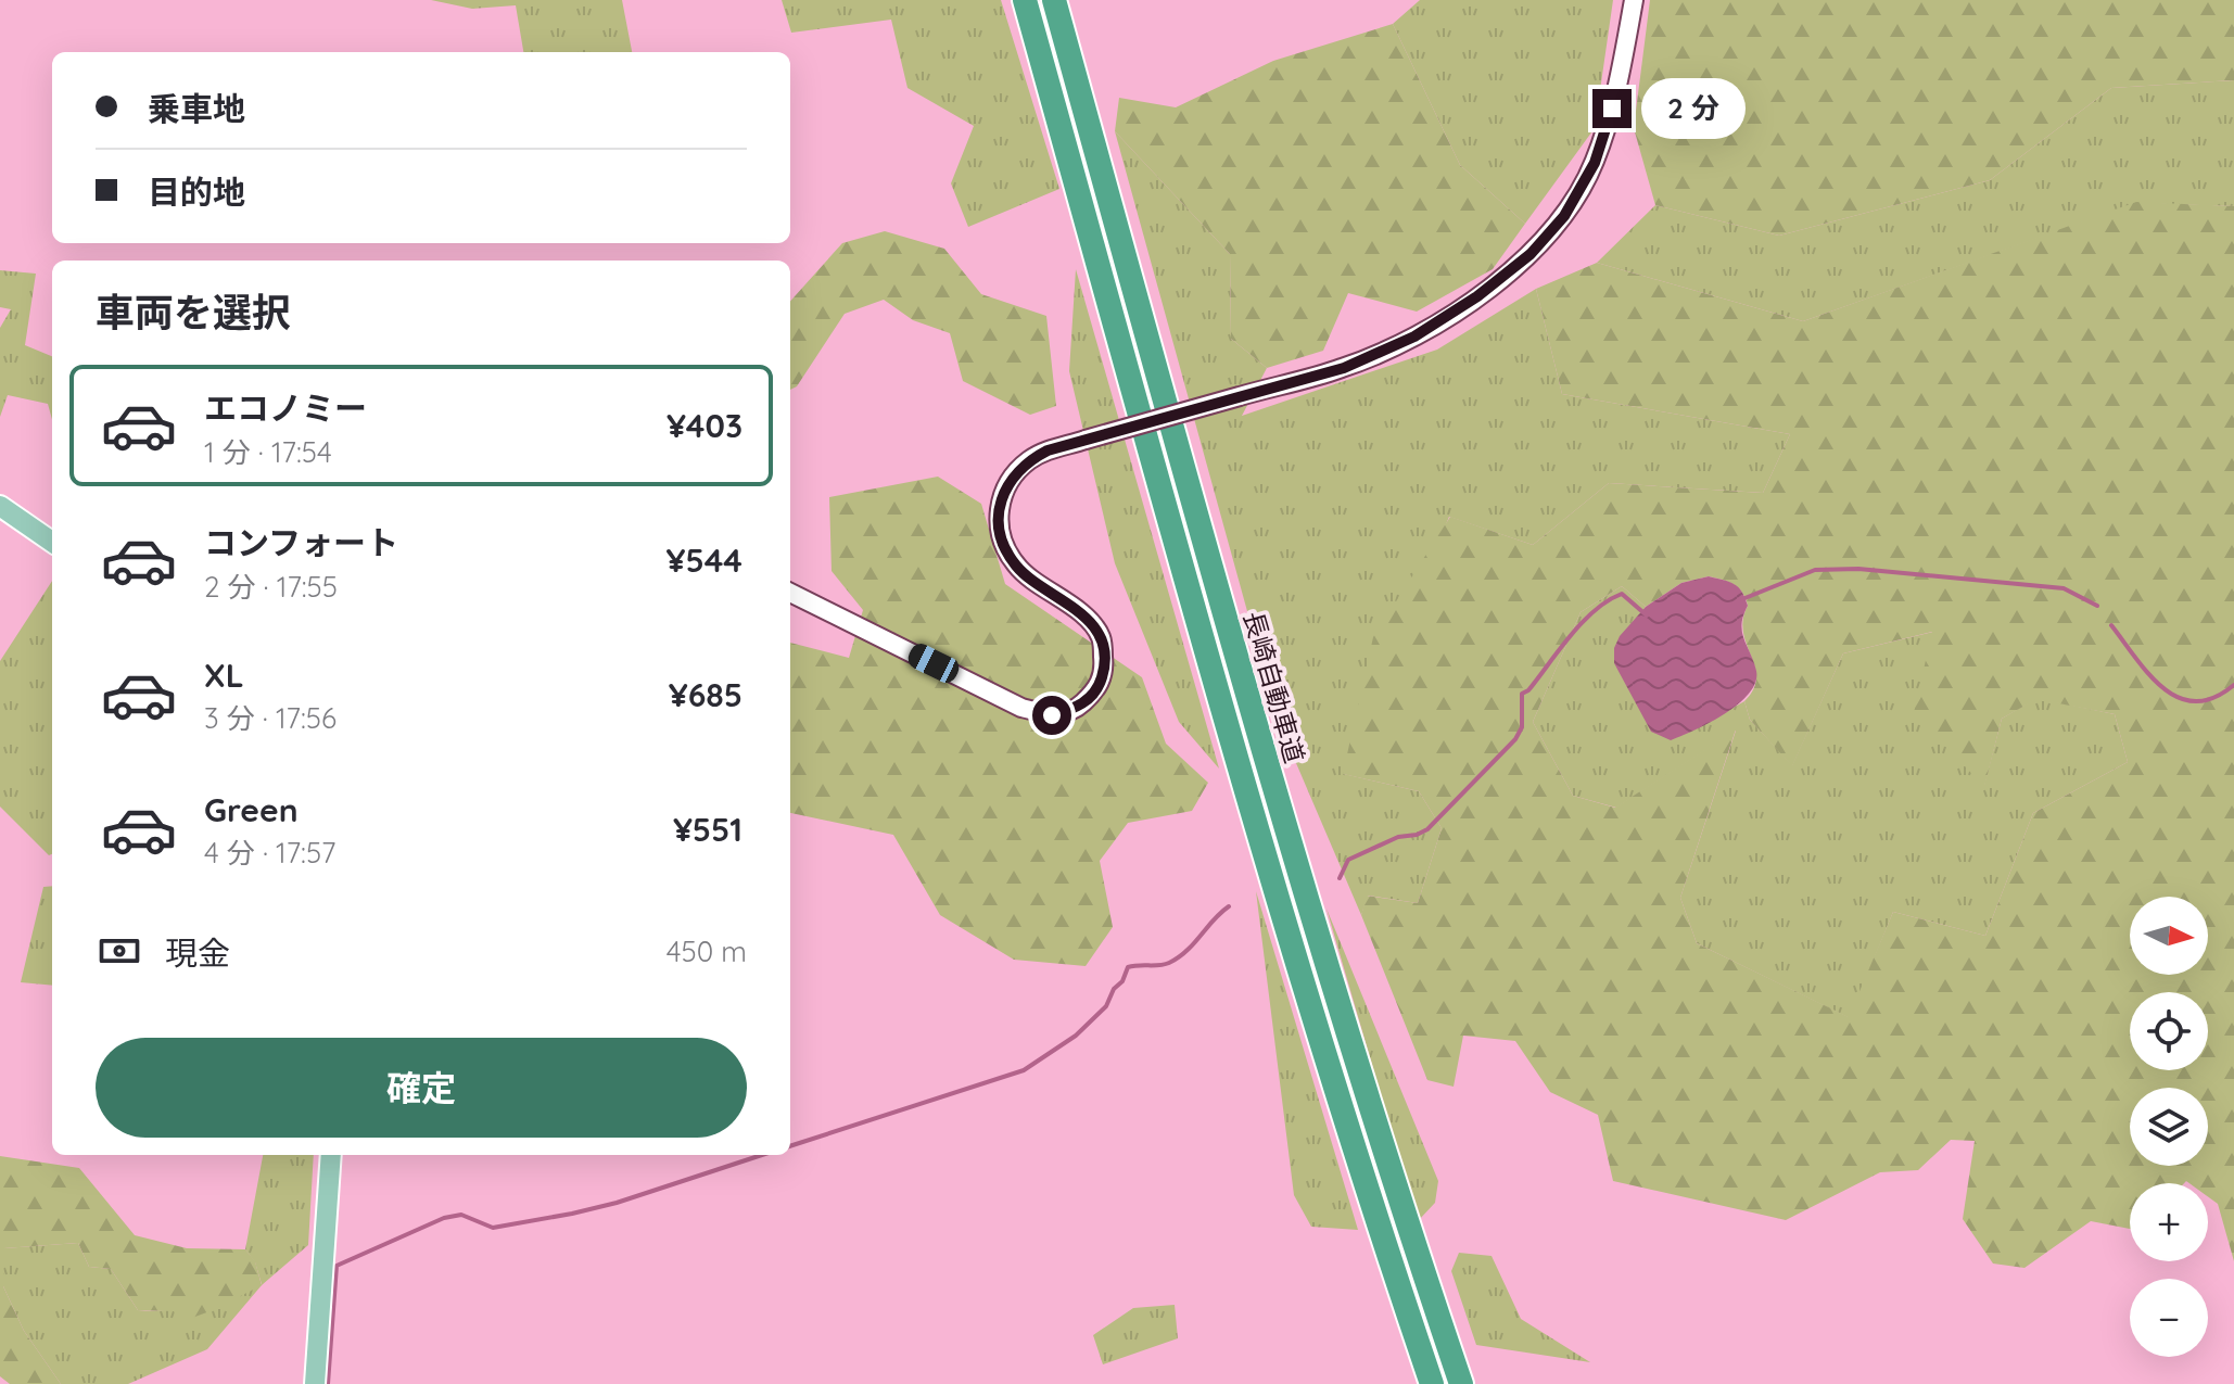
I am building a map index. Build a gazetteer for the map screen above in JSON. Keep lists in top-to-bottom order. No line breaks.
{"streets":{"highway":["長崎自動車道"]},"north":"right","page":{"banner":["乗車地","目的地"],"bubble":"2 分","heading":"車両を選択","list":[{"name":"エコノミー","note":"1 分 · 17:54","value":"¥403"},{"name":"コンフォート","note":"2 分 · 17:55","value":"¥544"},{"name":"XL","note":"3 分 · 17:56","value":"¥685"},{"name":"Green","note":"4 分 · 17:57","value":"¥551"}],"map_buttons":["+","−"],"pay":["現金","450 m"],"buttons":"確定"}}
